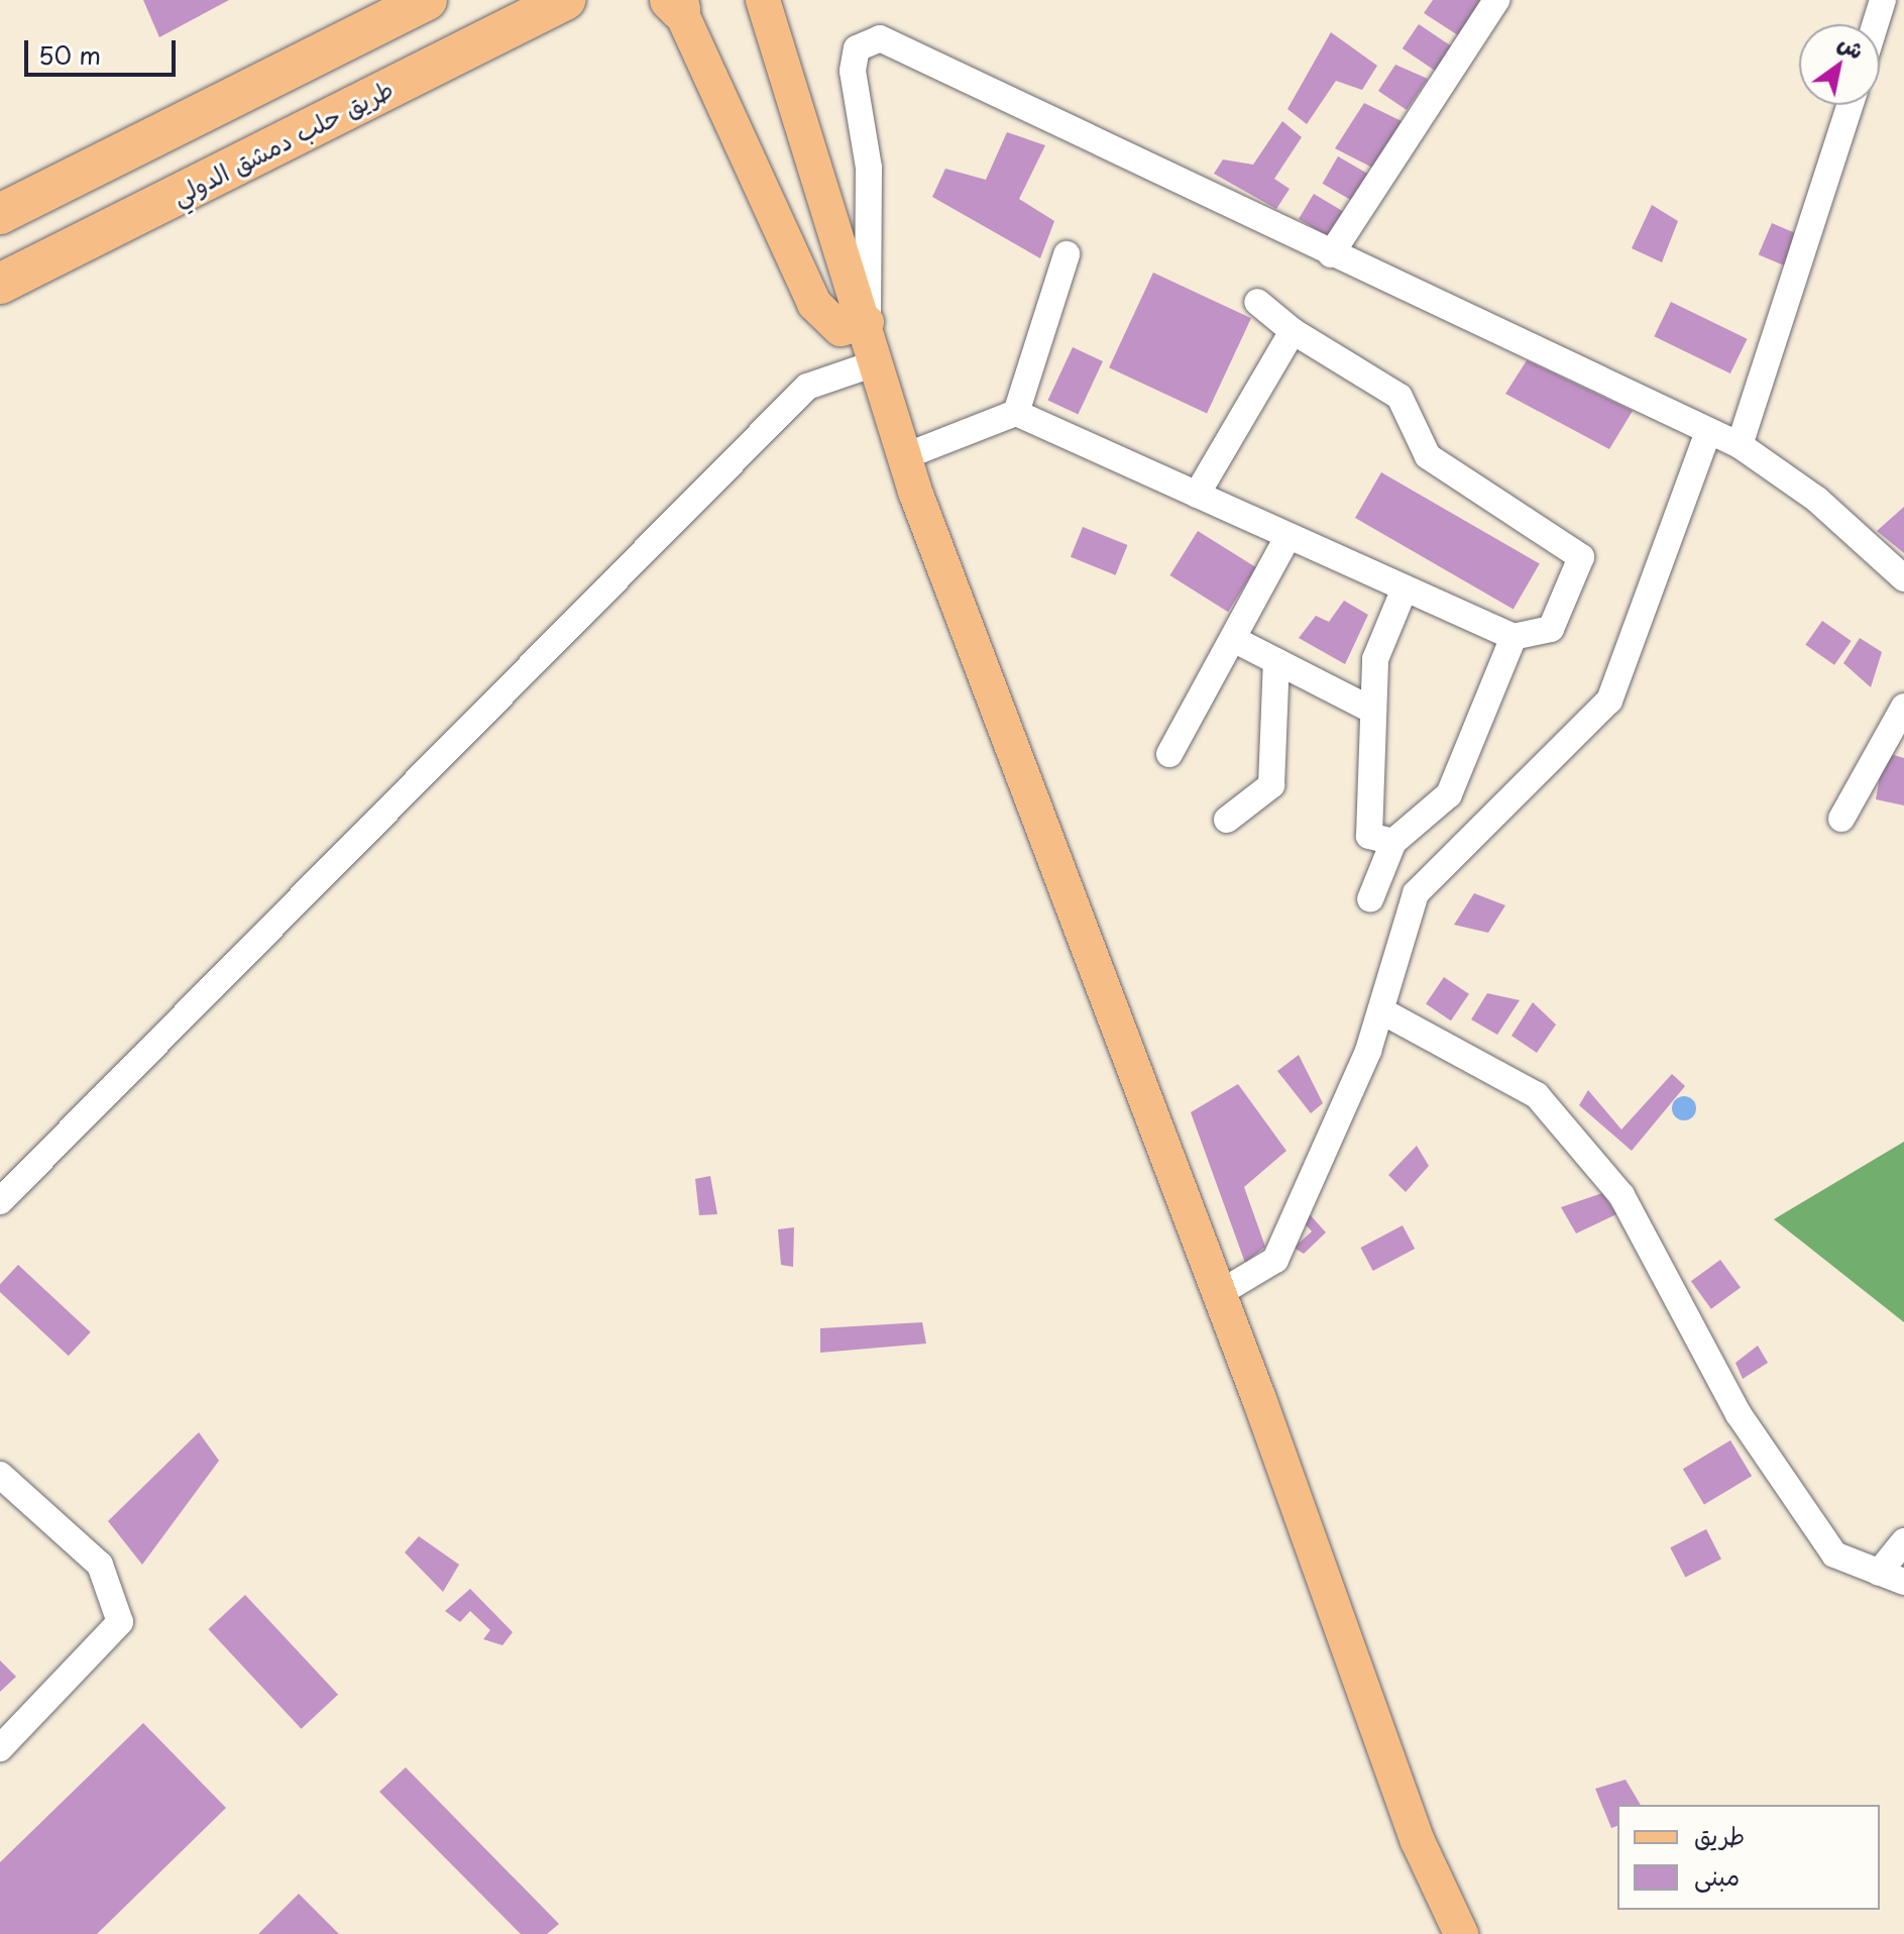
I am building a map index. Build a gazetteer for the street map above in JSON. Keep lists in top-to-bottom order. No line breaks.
{"streets":{"highway":["طريق حلب دمشق الدولي"]},"legend":["طريق","مبنى"],"scale_bar":"50 m","north":"top right"}
